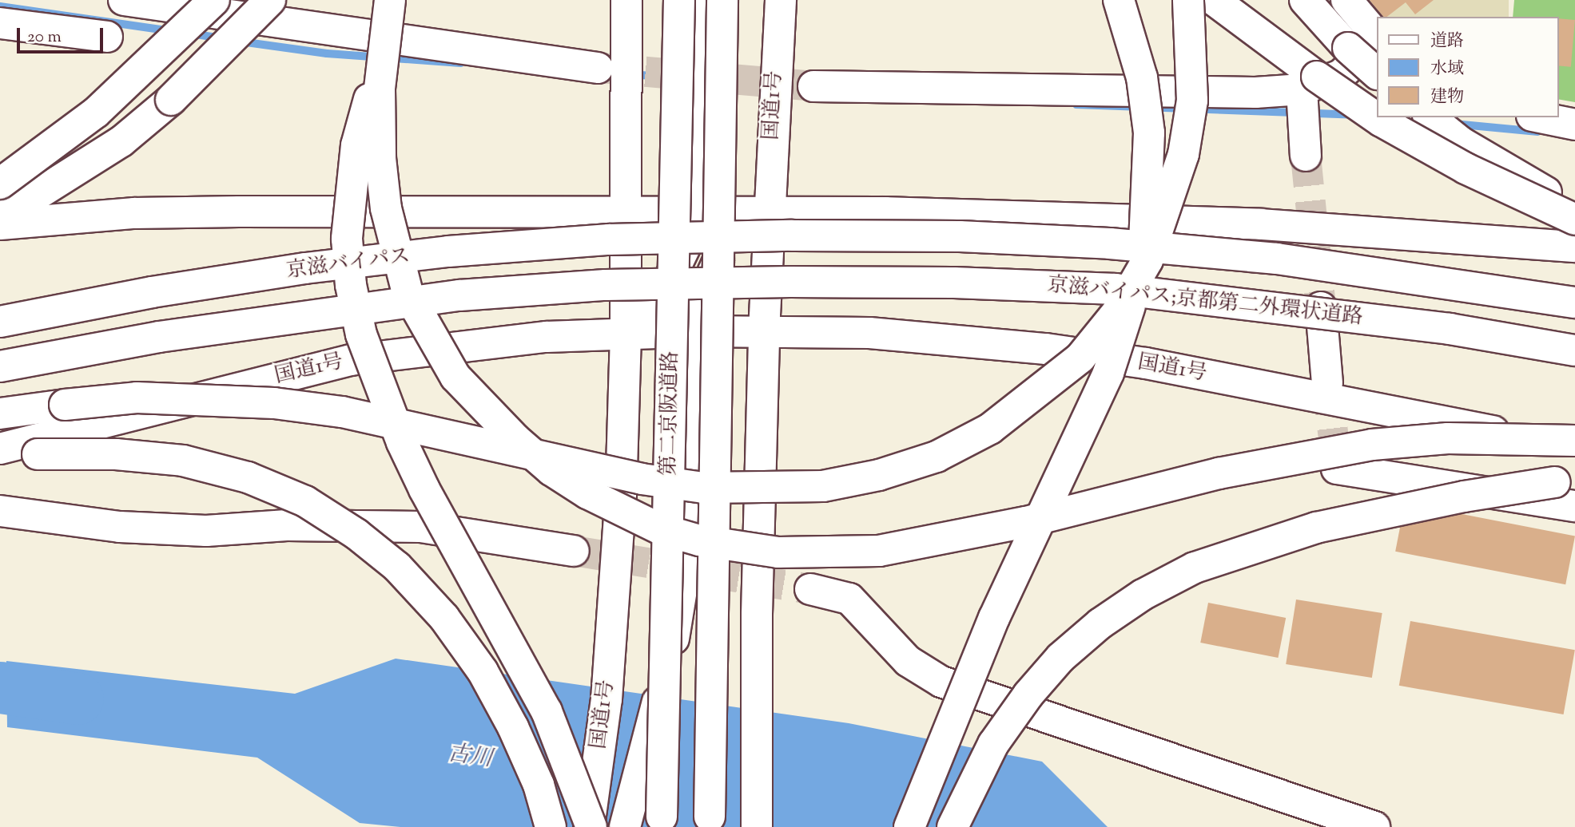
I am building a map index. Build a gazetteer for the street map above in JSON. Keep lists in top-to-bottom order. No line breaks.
{"streets":{"main road":["国道1号","京滋バイパス","京滋バイパス;京都第二外環状道路","第二京阪道路"]},"water":["古川"],"legend":["道路","水域","建物"],"scale_bar":"20 m"}
